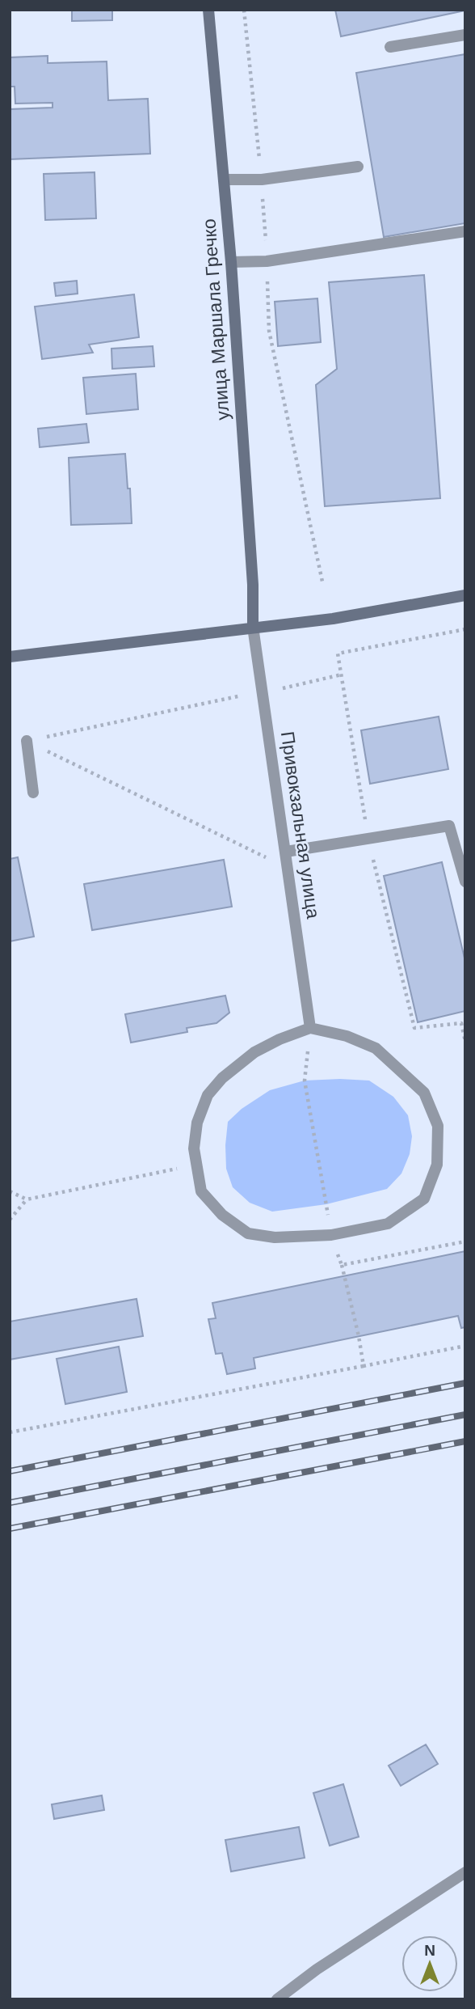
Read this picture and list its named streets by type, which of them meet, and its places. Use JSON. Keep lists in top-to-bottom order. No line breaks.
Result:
{"streets":{"main road":["улица Маршала Гречко"],"street":["Привокзальная улица"]},"crossings":[["улица Маршала Гречко","Привокзальная улица"]],"north":"top"}
